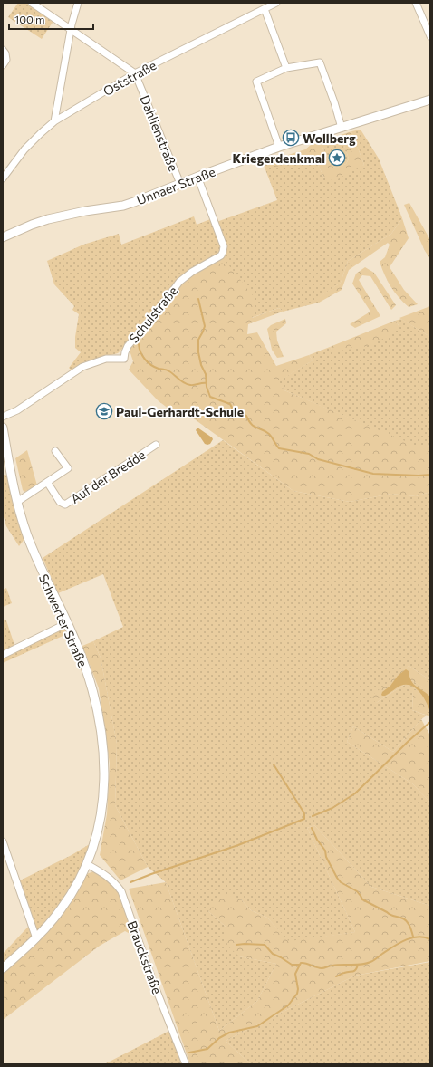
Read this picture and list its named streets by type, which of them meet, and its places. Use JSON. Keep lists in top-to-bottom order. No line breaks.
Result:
{"streets":{"main road":["Unnaer Straße","Schwerter Straße"],"street":["Oststraße","Dahlienstraße","Schulstraße","Auf der Bredde","Brauckstraße"]},"crossings":[["Oststraße","Dahlienstraße"],["Dahlienstraße","Unnaer Straße"],["Schwerter Straße","Brauckstraße"]],"places":{"bus stop":["Wollberg"],"place":["Kriegerdenkmal"],"school or university":["Paul-Gerhardt-Schule"]},"scale_bar":"100 m"}
